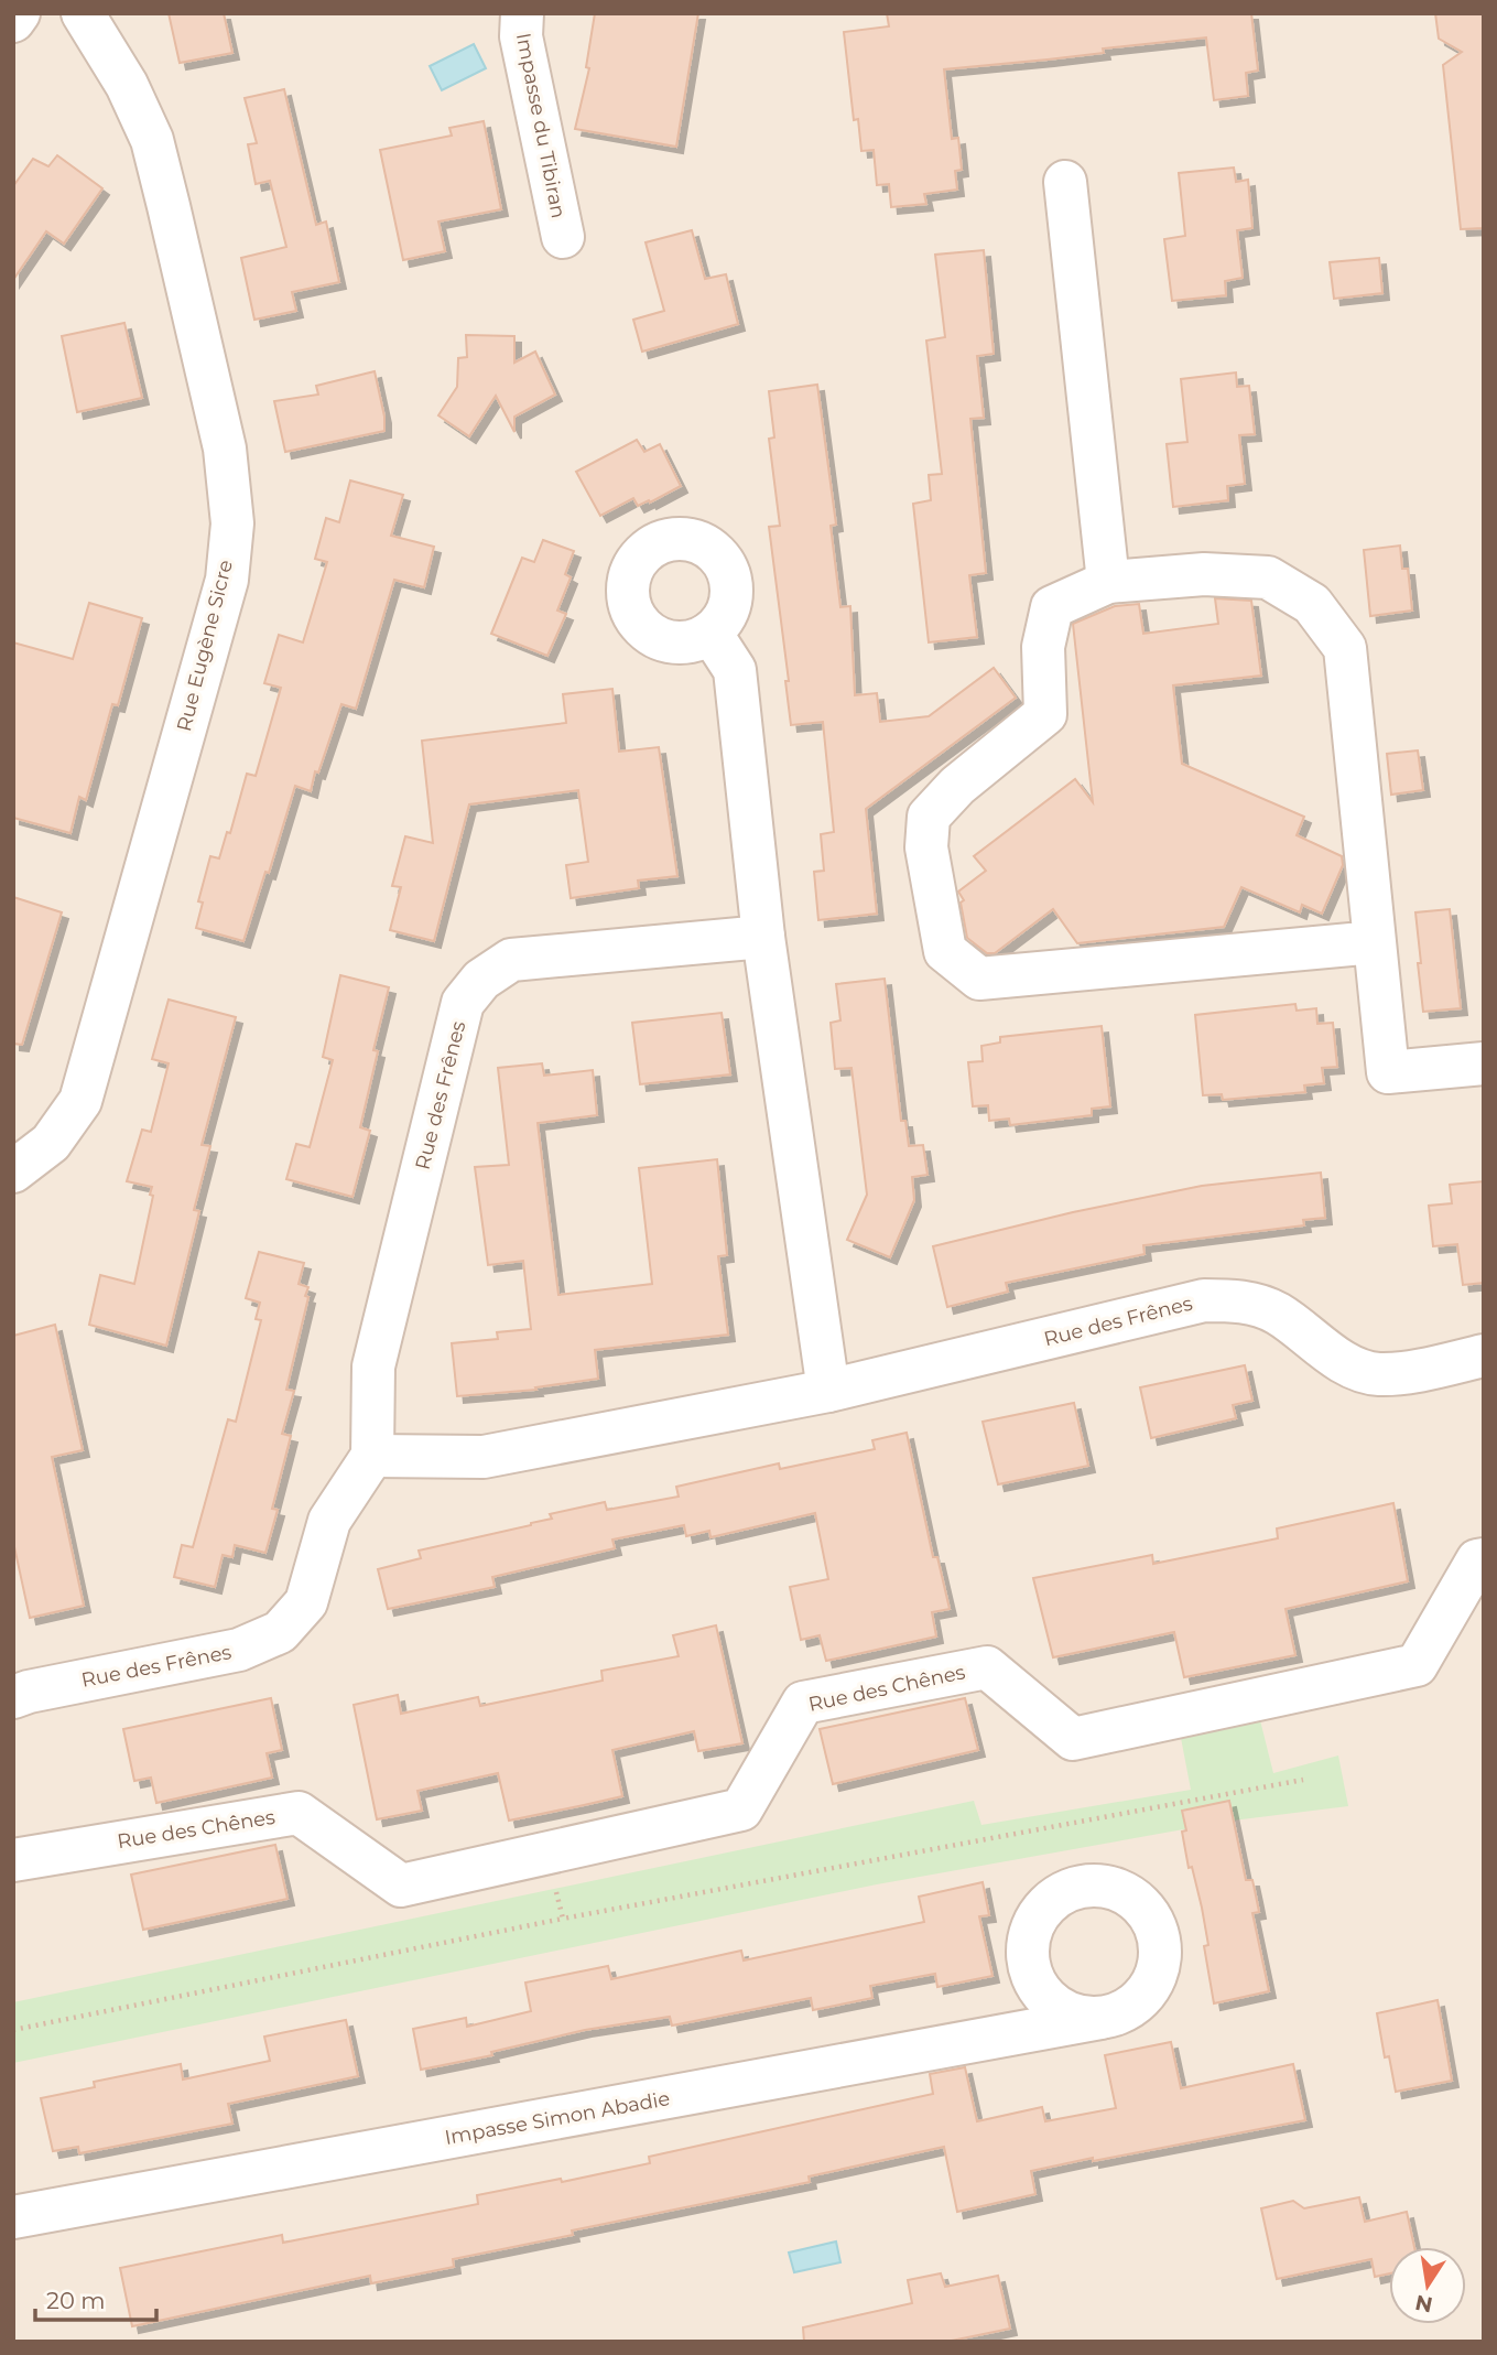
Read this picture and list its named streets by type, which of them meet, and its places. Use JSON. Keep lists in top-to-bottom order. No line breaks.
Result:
{"streets":{"street":["Impasse du Tibiran","Rue Eugène Sicre","Rue des Frênes","Rue des Chênes","Impasse Simon Abadie"]},"scale_bar":"20 m","north":"bottom"}
